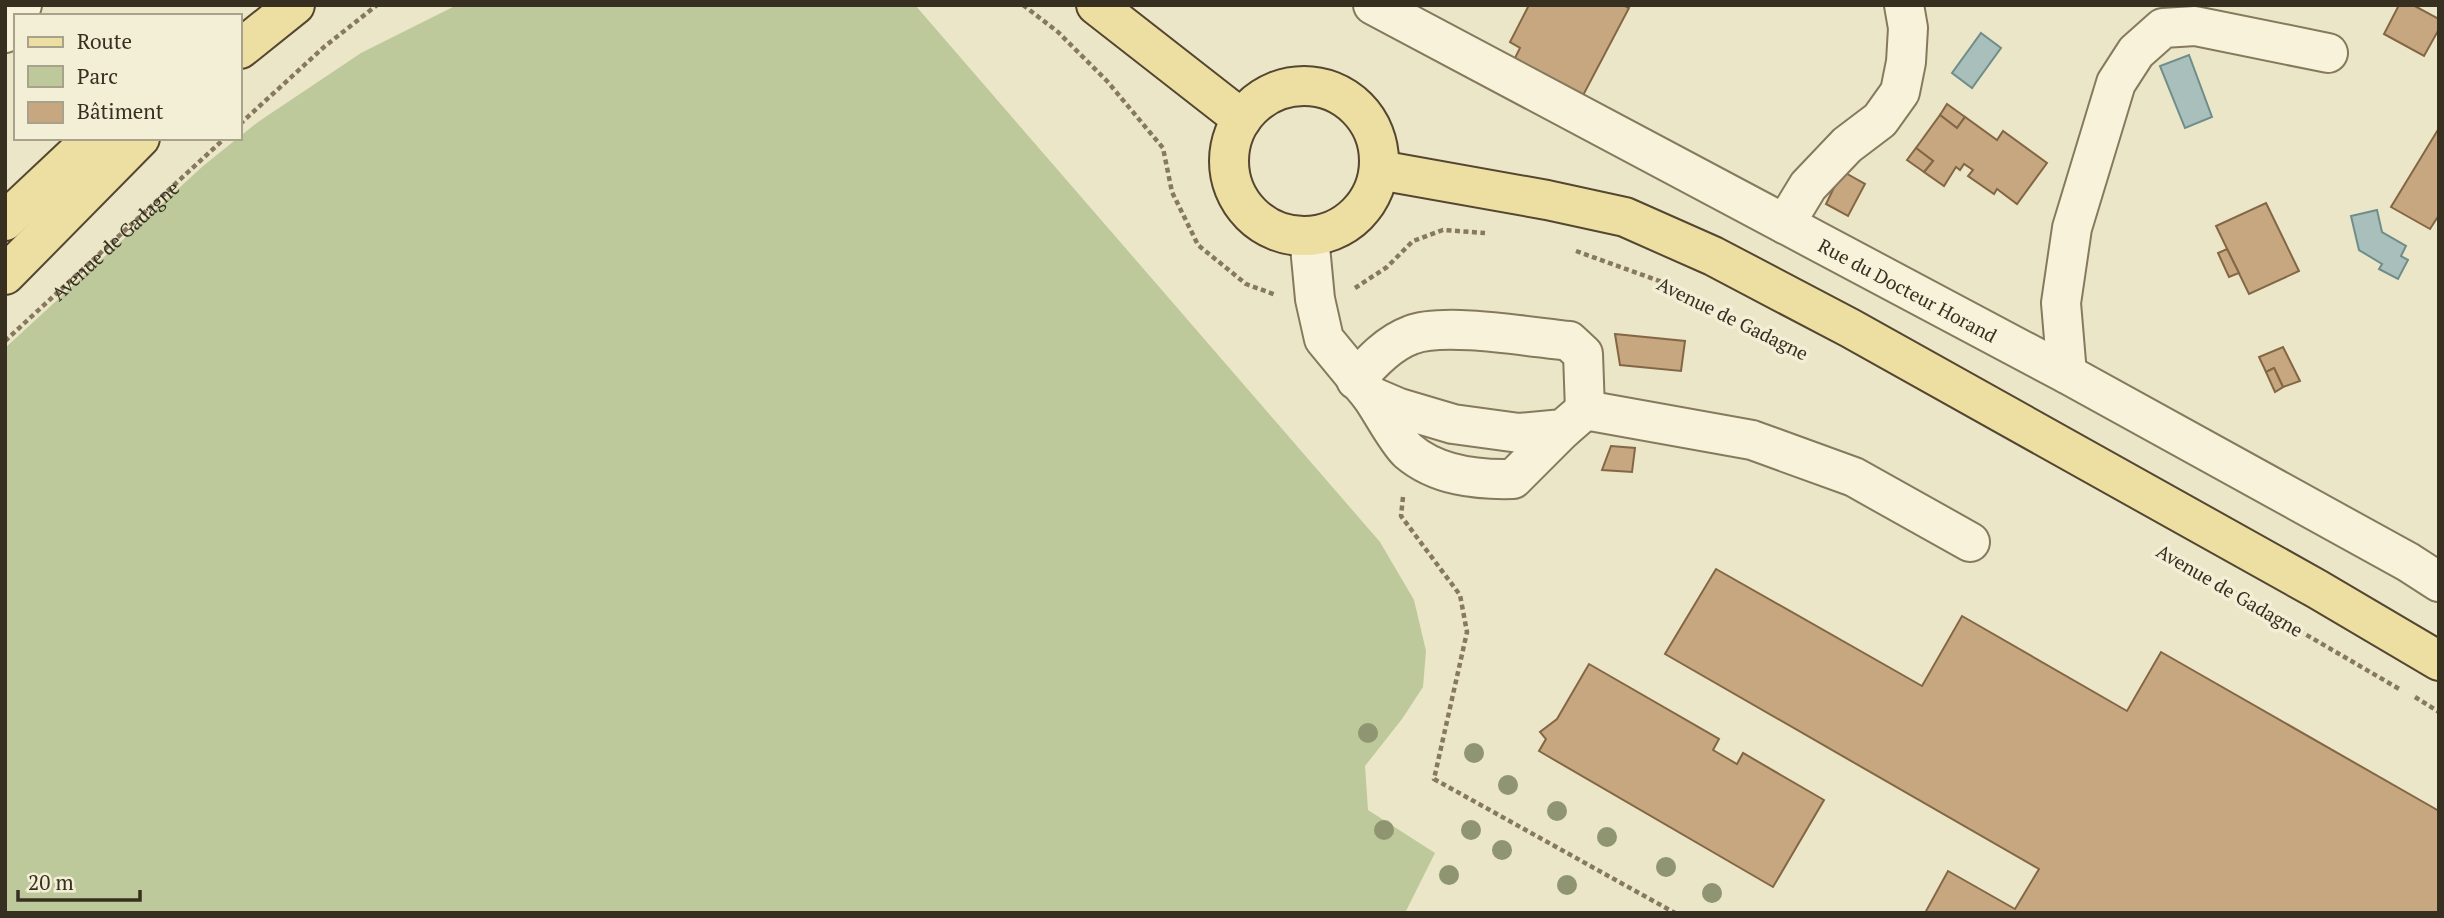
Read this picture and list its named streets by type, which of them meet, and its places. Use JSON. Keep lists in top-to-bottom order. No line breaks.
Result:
{"streets":{"street":["Rue du Docteur Horand"],"path":["Avenue de Gadagne"]},"legend":["Route","Parc","Bâtiment"],"scale_bar":"20 m"}
